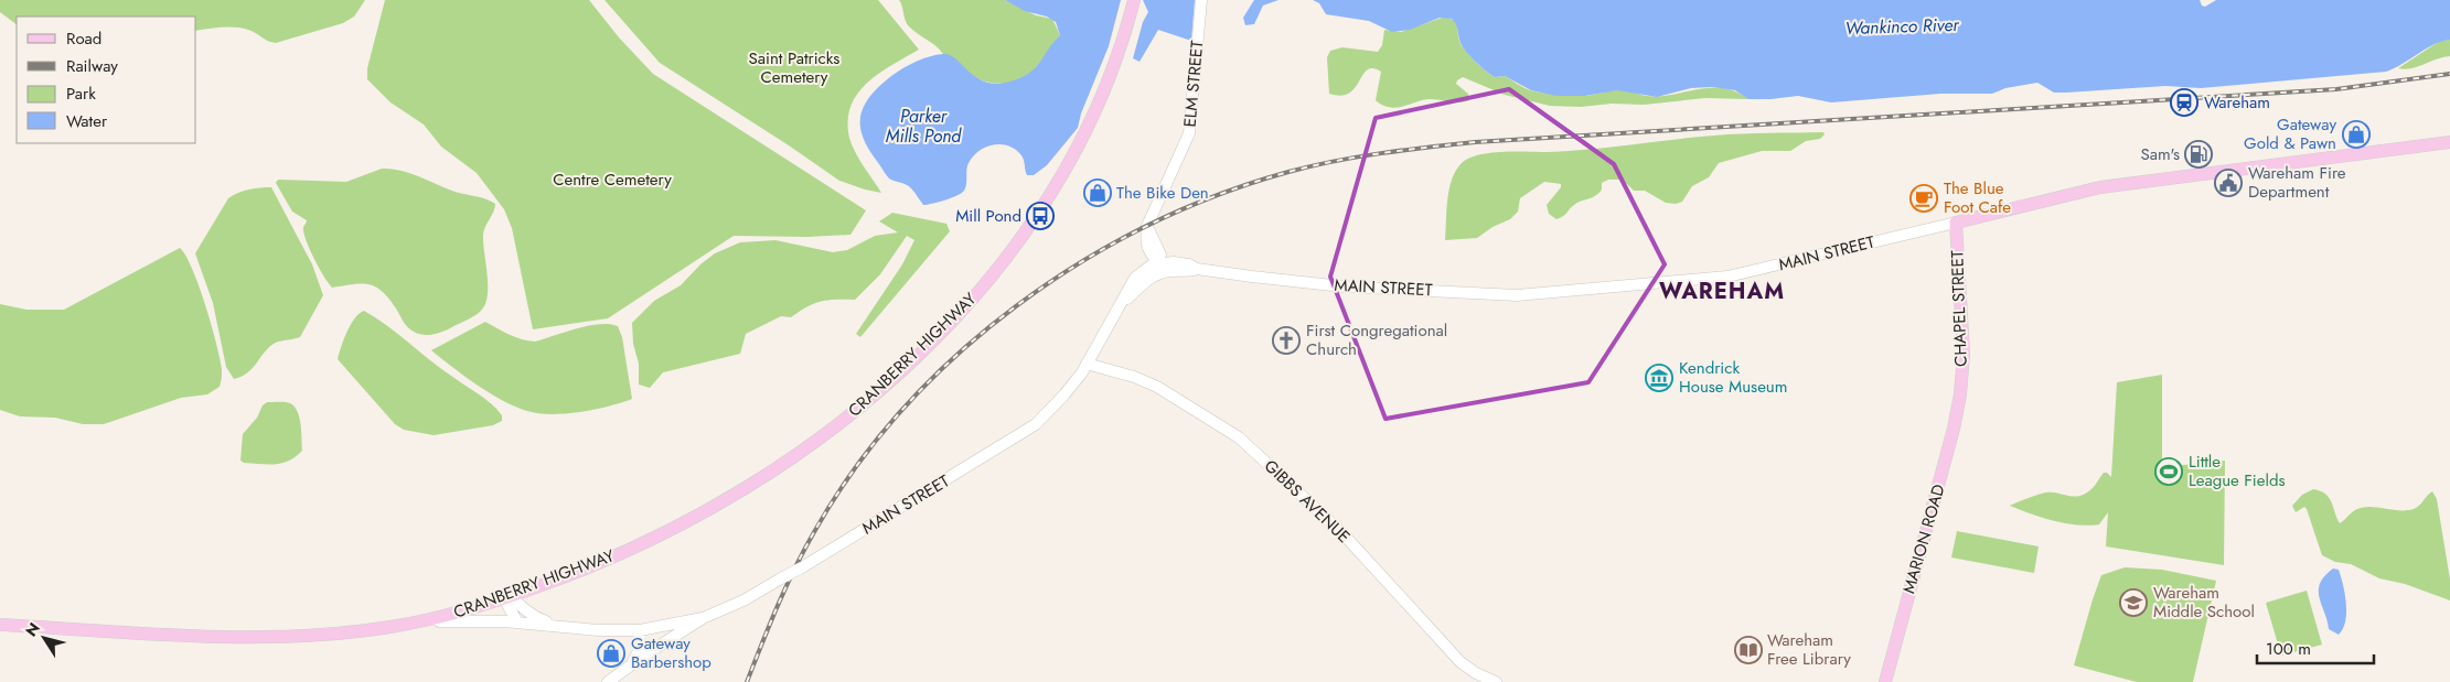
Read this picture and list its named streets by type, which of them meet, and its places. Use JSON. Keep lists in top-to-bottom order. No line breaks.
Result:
{"streets":{"main road":["ELM STREET","MAIN STREET","CHAPEL STREET","CRANBERRY HIGHWAY","GIBBS AVENUE","MARION ROAD"]},"crossings":[["ELM STREET","MAIN STREET"],["MAIN STREET","CHAPEL STREET"],["MAIN STREET","GIBBS AVENUE"],["CHAPEL STREET","MARION ROAD"]],"districts":["WAREHAM"],"water":["Wankinco River","Parker Mills Pond"],"parks":["Saint Patricks Cemetery","Centre Cemetery"],"places":{"station":["Wareham"],"shop":["Gateway Gold & Pawn","The Bike Den","Gateway Barbershop"],"fuel station":["Sam's"],"public building":["Wareham Fire Department"],"cafe":["The Blue Foot Cafe"],"bus stop":["Mill Pond"],"church":["First Congregational Church"],"museum":["Kendrick House Museum"],"sports":["Little League Fields"],"school or university":["Wareham Middle School"],"library":["Wareham Free Library"]},"legend":["Road","Railway","Park","Water"],"scale_bar":"100 m","north":"top left"}
